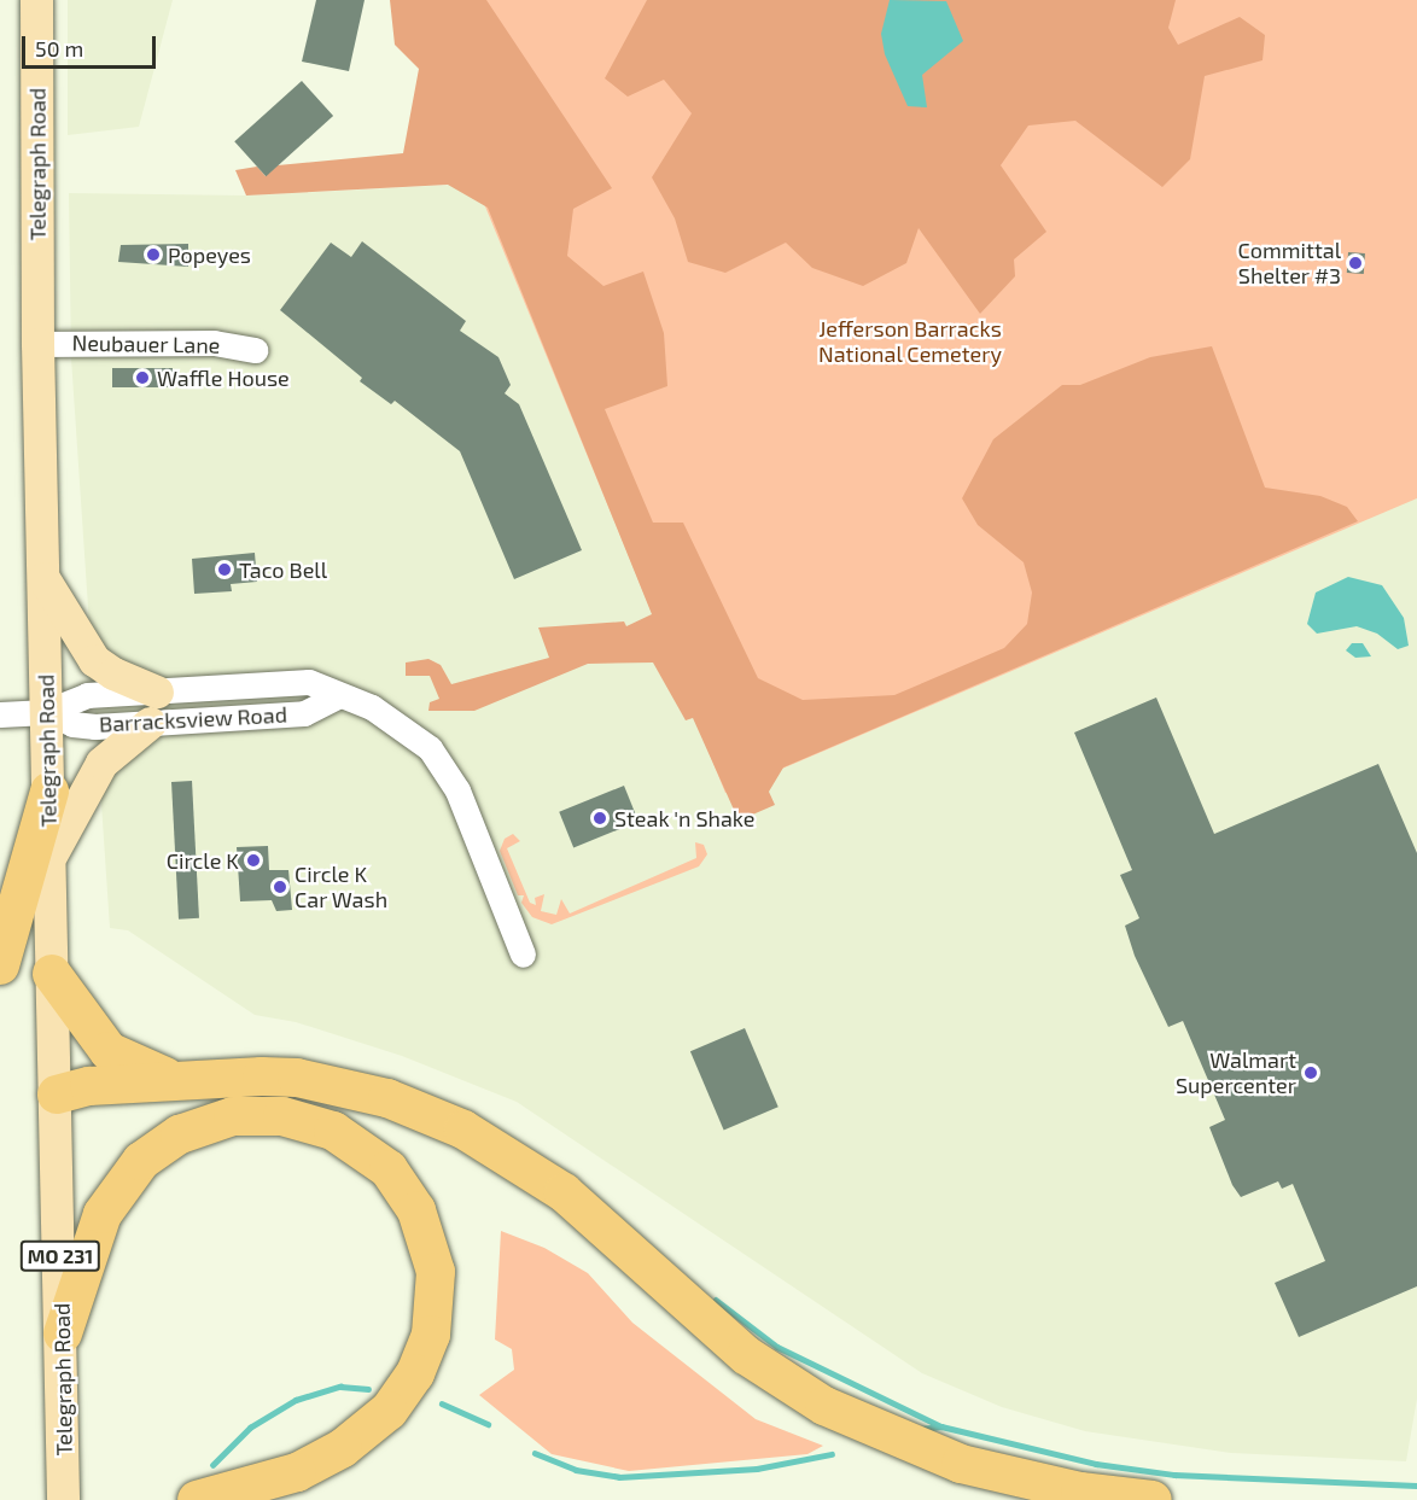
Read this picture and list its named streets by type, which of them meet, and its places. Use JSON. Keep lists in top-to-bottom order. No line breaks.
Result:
{"streets":{"main road":["Telegraph Road","MO 231"],"street":["Neubauer Lane","Barracksview Road"]},"crossings":[["Telegraph Road","Neubauer Lane"],["Telegraph Road","Barracksview Road"]],"parks":["Jefferson Barracks National Cemetery"],"places":["Popeyes","Committal Shelter #3","Waffle House","Taco Bell","Steak 'n Shake","Circle K","Circle K Car Wash","Walmart Supercenter"],"scale_bar":"50 m"}
